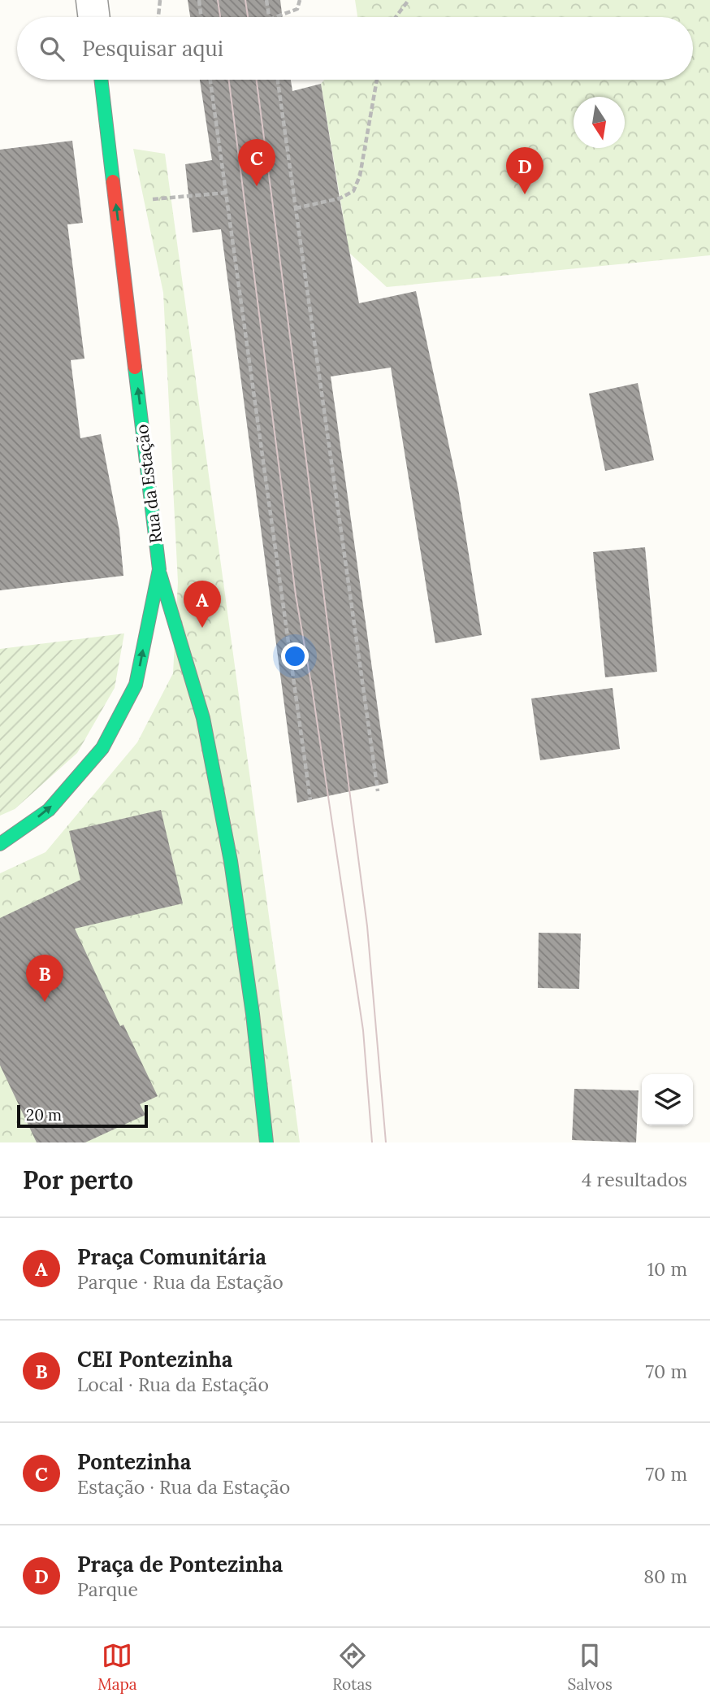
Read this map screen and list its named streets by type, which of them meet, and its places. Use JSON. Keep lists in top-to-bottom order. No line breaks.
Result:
{"streets":{"street":["Rua da Estação"]},"scale_bar":"20 m","north":"bottom","page":{"search":"Pesquisar aqui","pins":["C","D","A","B"],"scale":"20 m","heading":["Por perto","4 resultados"],"list":[{"mark":"A","name":"Praça Comunitária","note":"Parque · Rua da Estação","value":"10 m"},{"mark":"B","name":"CEI Pontezinha","note":"Local · Rua da Estação","value":"70 m"},{"mark":"C","name":"Pontezinha","note":"Estação · Rua da Estação","value":"70 m"},{"mark":"D","name":"Praça de Pontezinha","note":"Parque","value":"80 m"}],"nav":["Mapa","Rotas","Salvos"]}}
